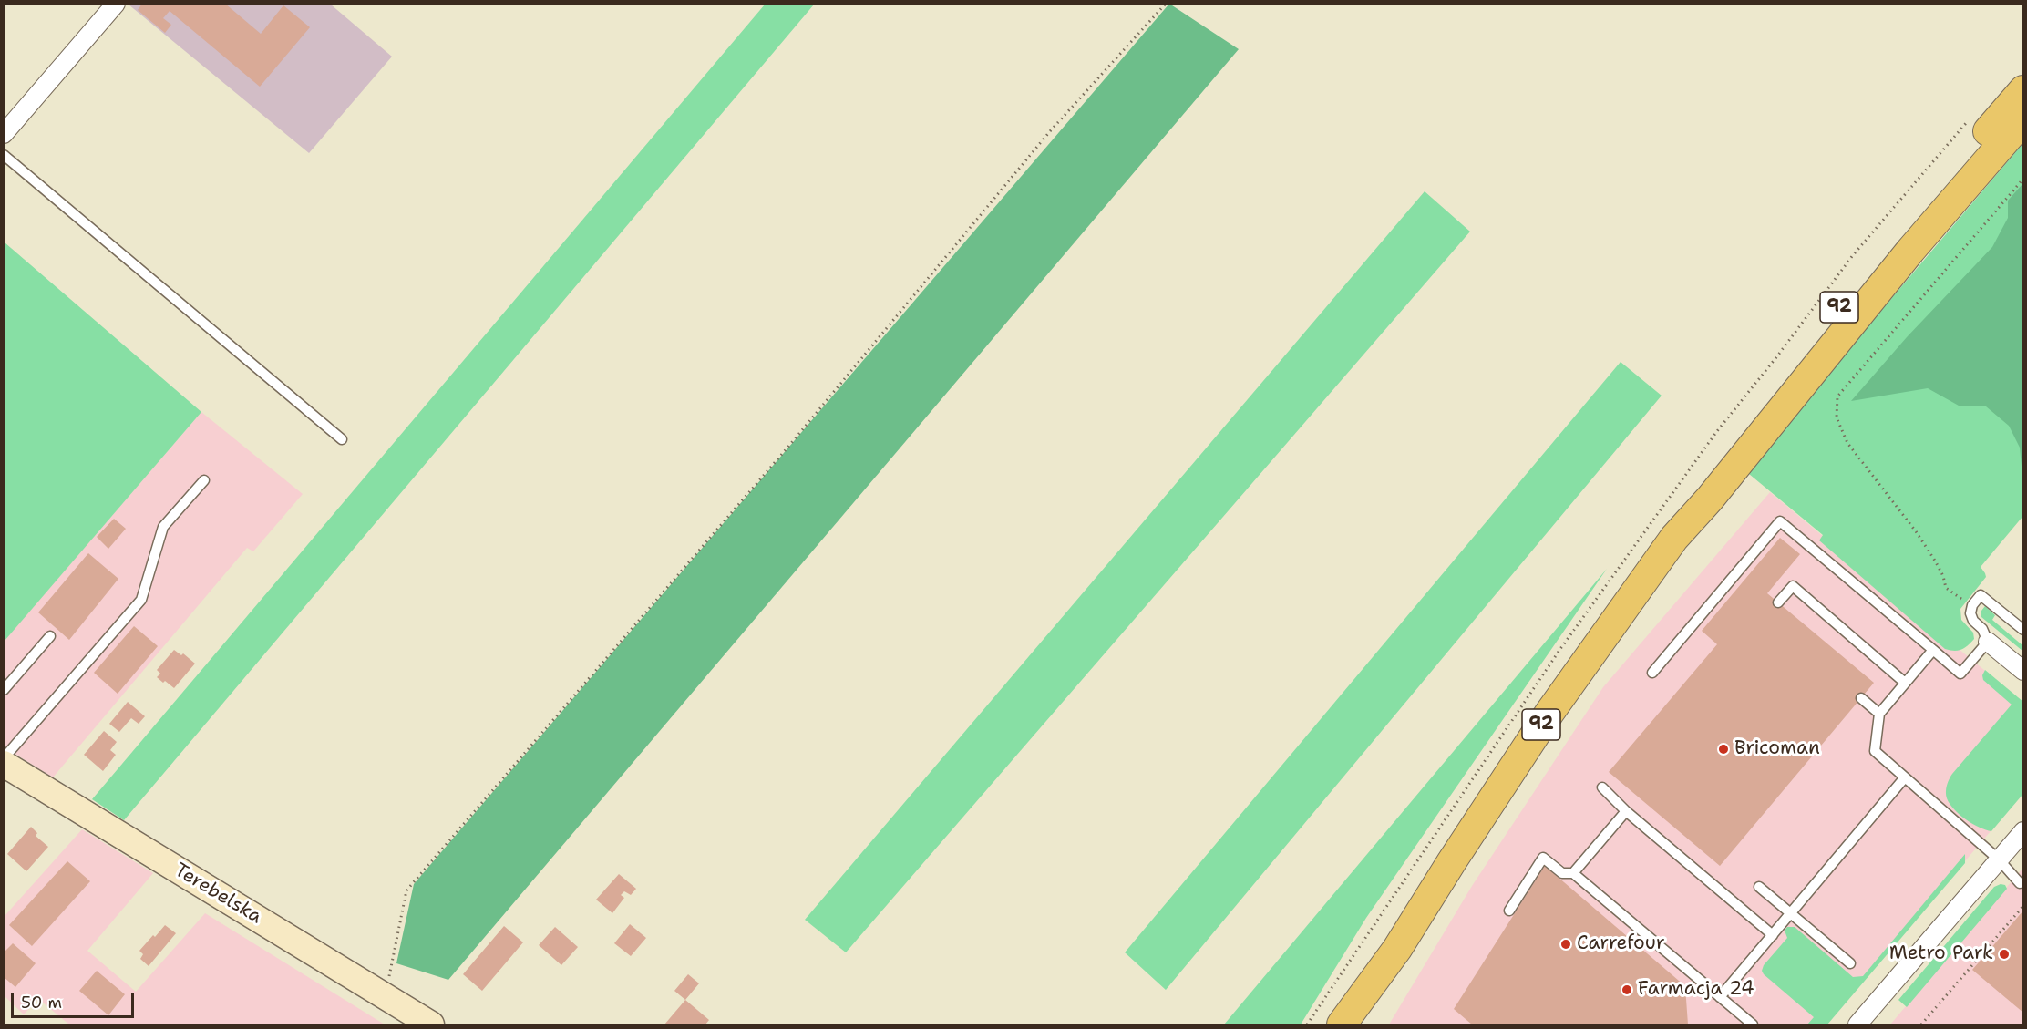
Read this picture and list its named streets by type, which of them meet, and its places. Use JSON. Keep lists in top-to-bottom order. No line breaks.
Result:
{"streets":{"main road":["92"],"street":["Terebelska"]},"places":["Bricoman","Carrefour","Metro Park","Farmacja 24"],"scale_bar":"50 m"}
